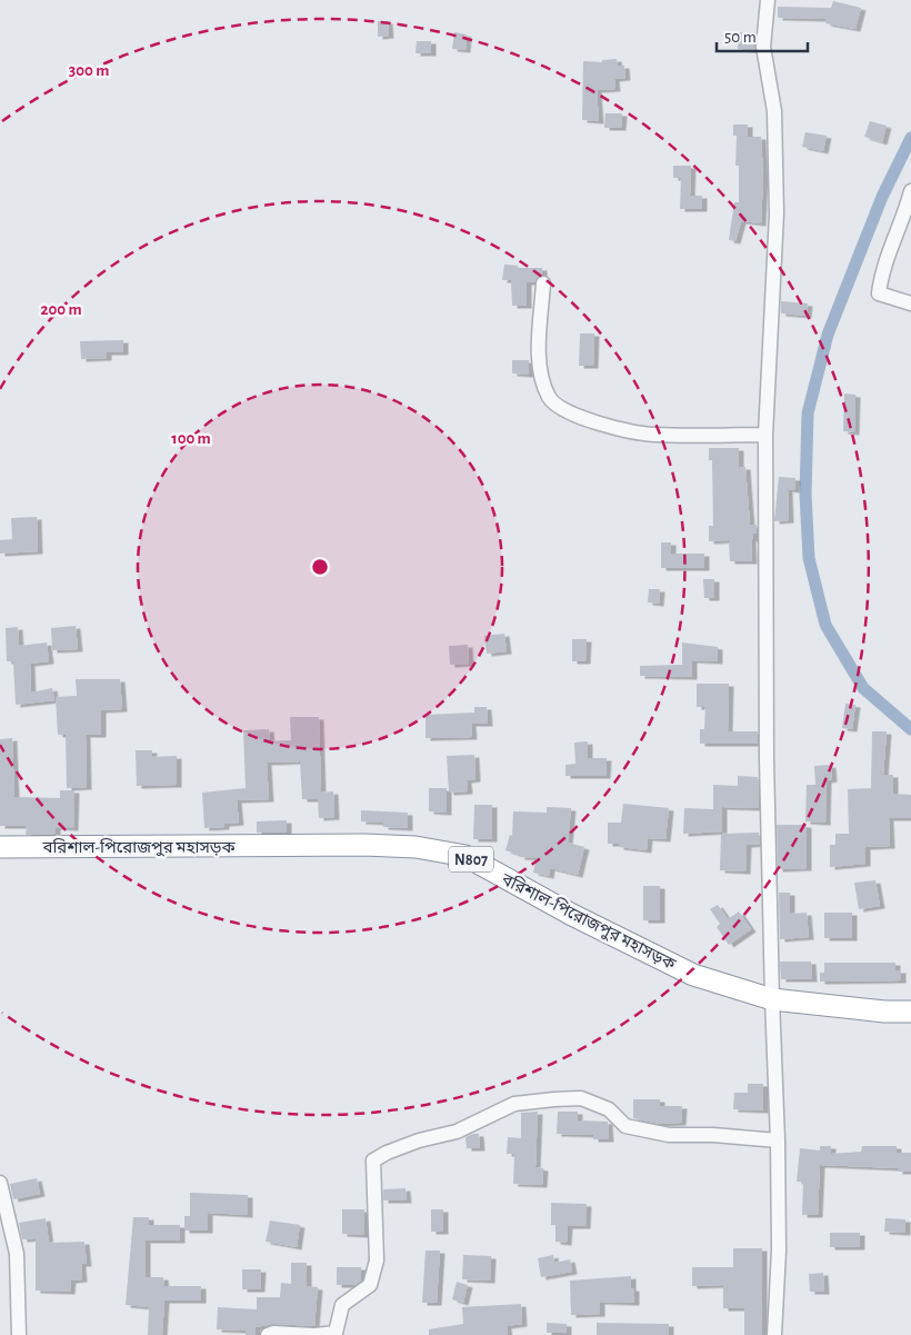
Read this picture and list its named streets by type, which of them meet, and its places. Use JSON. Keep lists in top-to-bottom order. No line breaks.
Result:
{"streets":{"highway":["বরিশাল-পিরোজপুর মহাসড়ক","N807"]},"scale_bar":"50 m","rings":["300 m","200 m","100 m"]}
